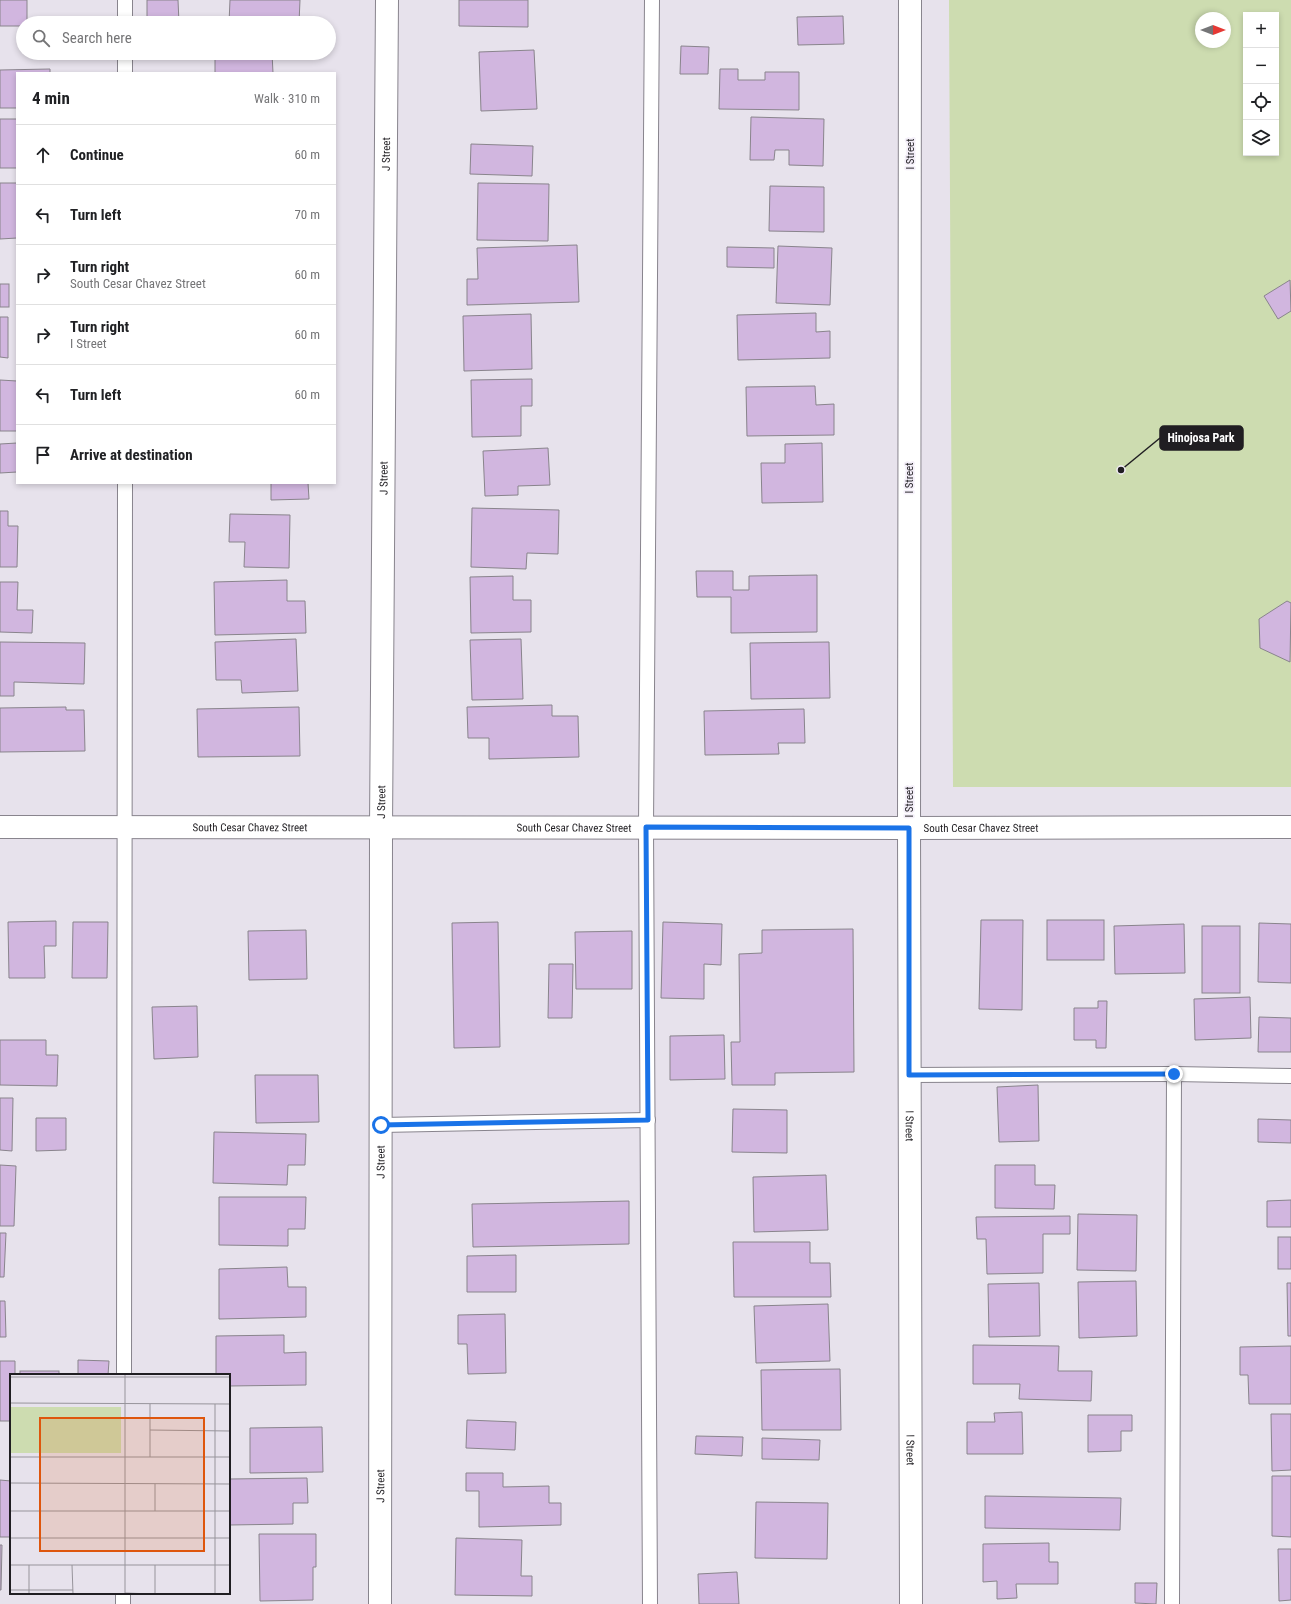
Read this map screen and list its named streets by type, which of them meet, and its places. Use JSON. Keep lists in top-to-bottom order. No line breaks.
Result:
{"streets":{"street":["J Street","I Street","South Cesar Chavez Street"]},"crossings":[["J Street","South Cesar Chavez Street"],["I Street","South Cesar Chavez Street"]],"places":["Hinojosa Park"],"north":"right","page":{"map_buttons":["+","−"],"search":"Search here","heading":["4 min","Walk · 310 m"],"list":[["Continue","60 m"],["Turn left","70 m"],["Turn right","South Cesar Chavez Street","60 m"],["Turn right","I Street","60 m"],["Turn left","60 m"],"Arrive at destination"]}}
